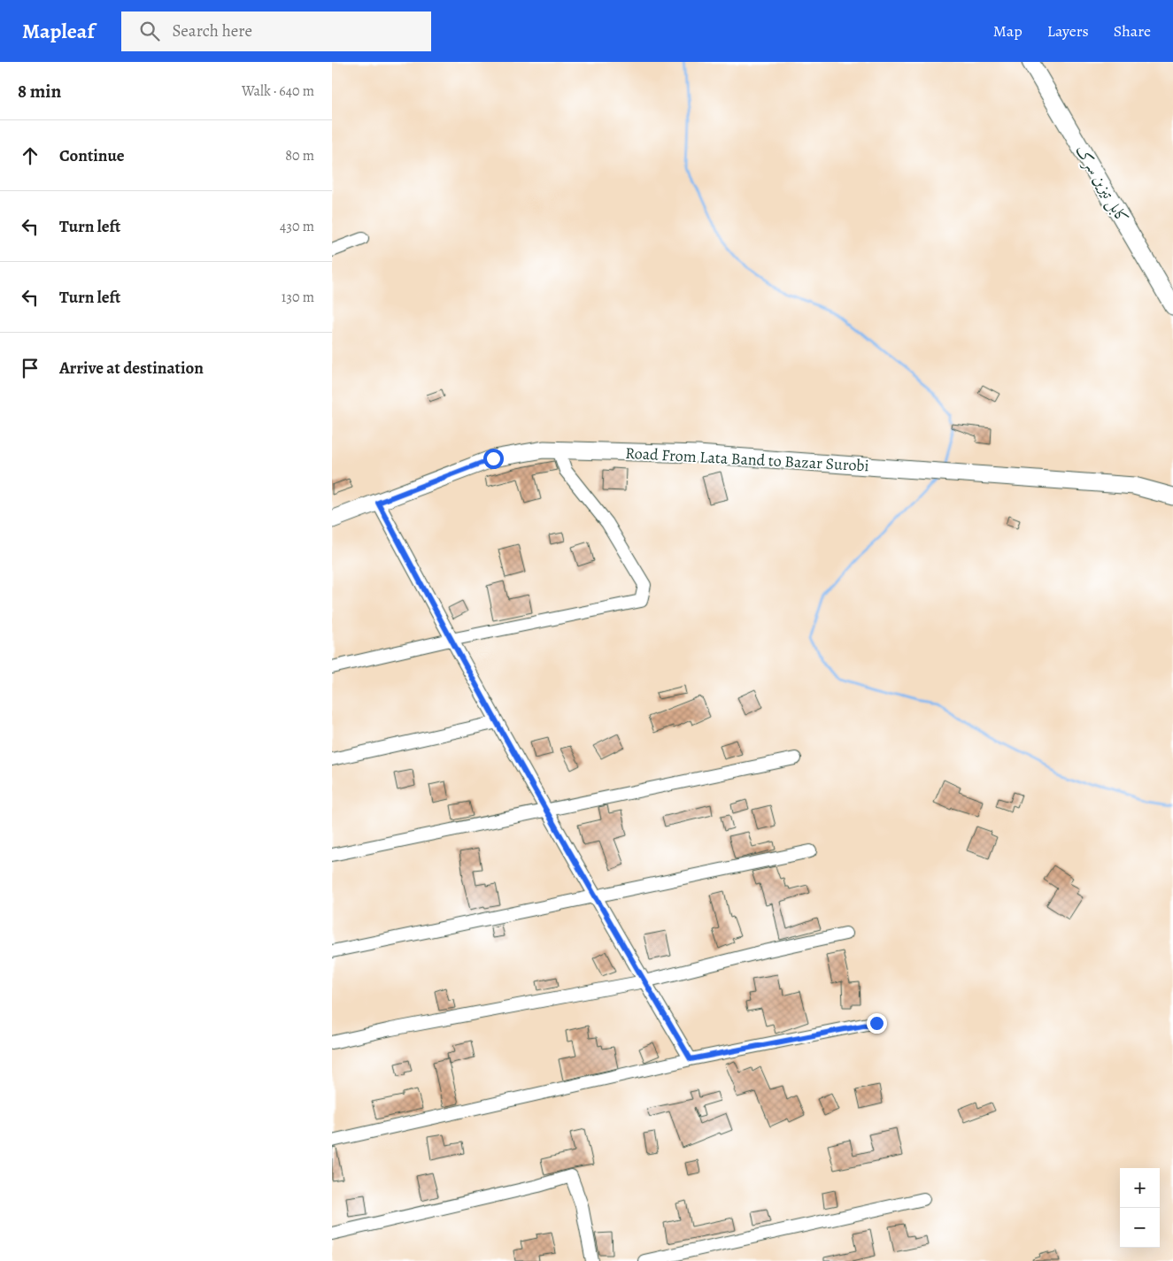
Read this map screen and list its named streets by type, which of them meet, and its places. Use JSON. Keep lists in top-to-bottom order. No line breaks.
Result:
{"streets":{"main road":["کابل تیزین سرک","Road From Lata Band to Bazar Surobi"]},"page":{"header":"Mapleaf","search":"Search here","nav":["Map","Layers","Share"],"heading":["8 min","Walk · 640 m"],"list":[["Continue","80 m"],["Turn left","430 m"],["Turn left","130 m"],"Arrive at destination"],"map_buttons":["+","−"]}}
